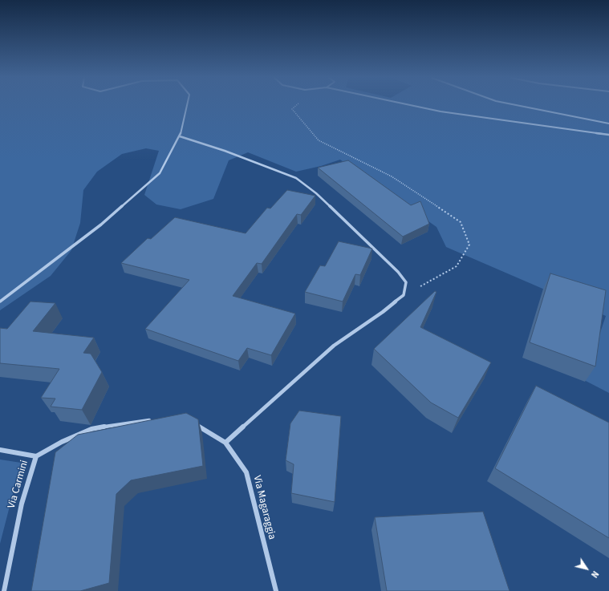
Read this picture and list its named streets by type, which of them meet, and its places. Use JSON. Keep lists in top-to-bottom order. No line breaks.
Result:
{"streets":{"street":["Via Carmini","Via Magaraggia"]},"north":"bottom right"}
